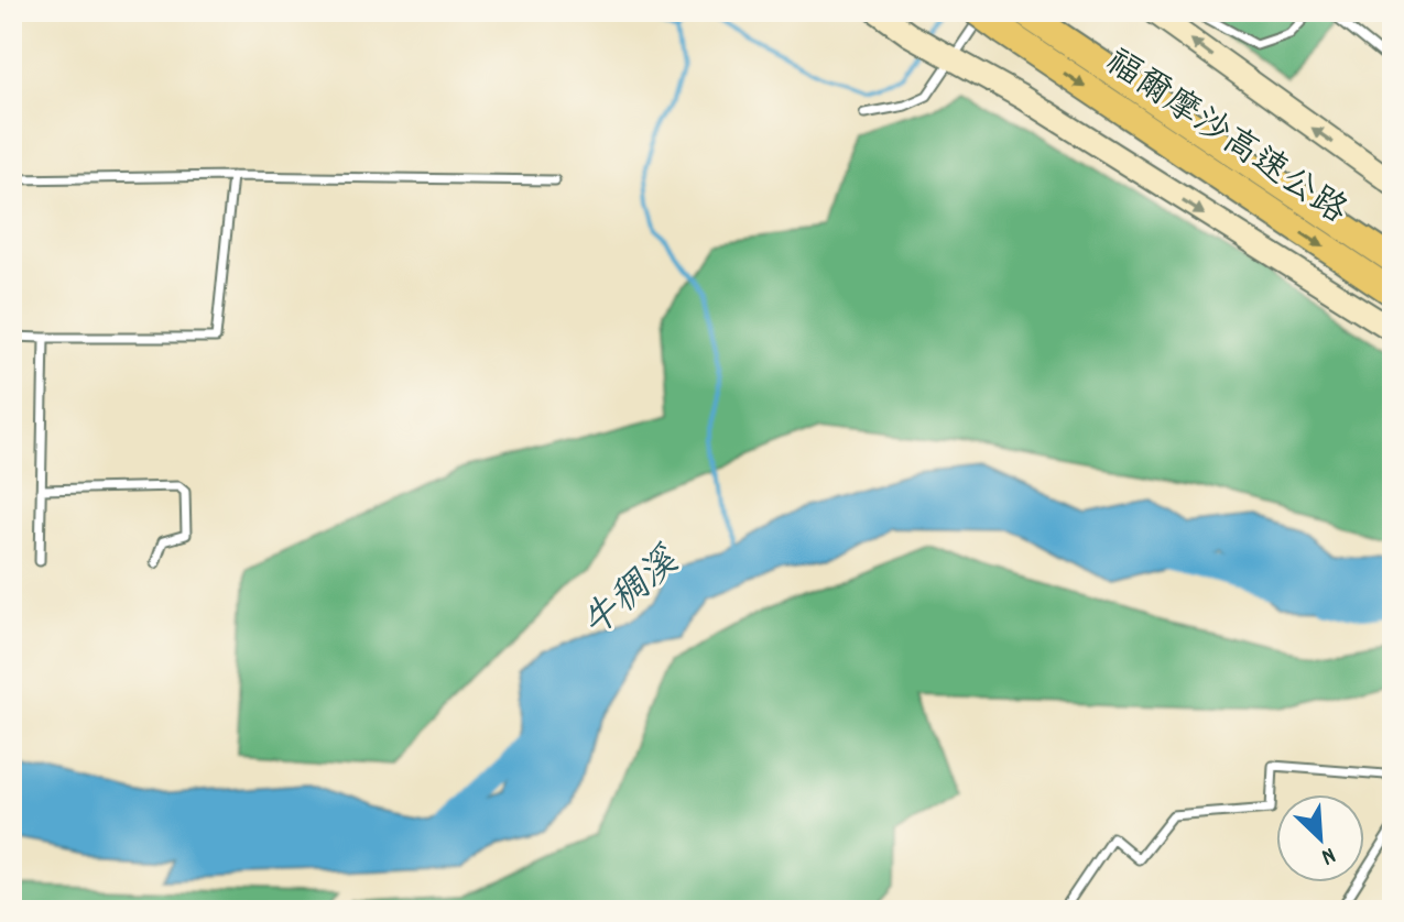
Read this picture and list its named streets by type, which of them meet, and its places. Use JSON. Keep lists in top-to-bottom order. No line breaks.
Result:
{"streets":{"highway":["福爾摩沙高速公路"]},"water":["牛稠溪"],"north":"bottom right"}
